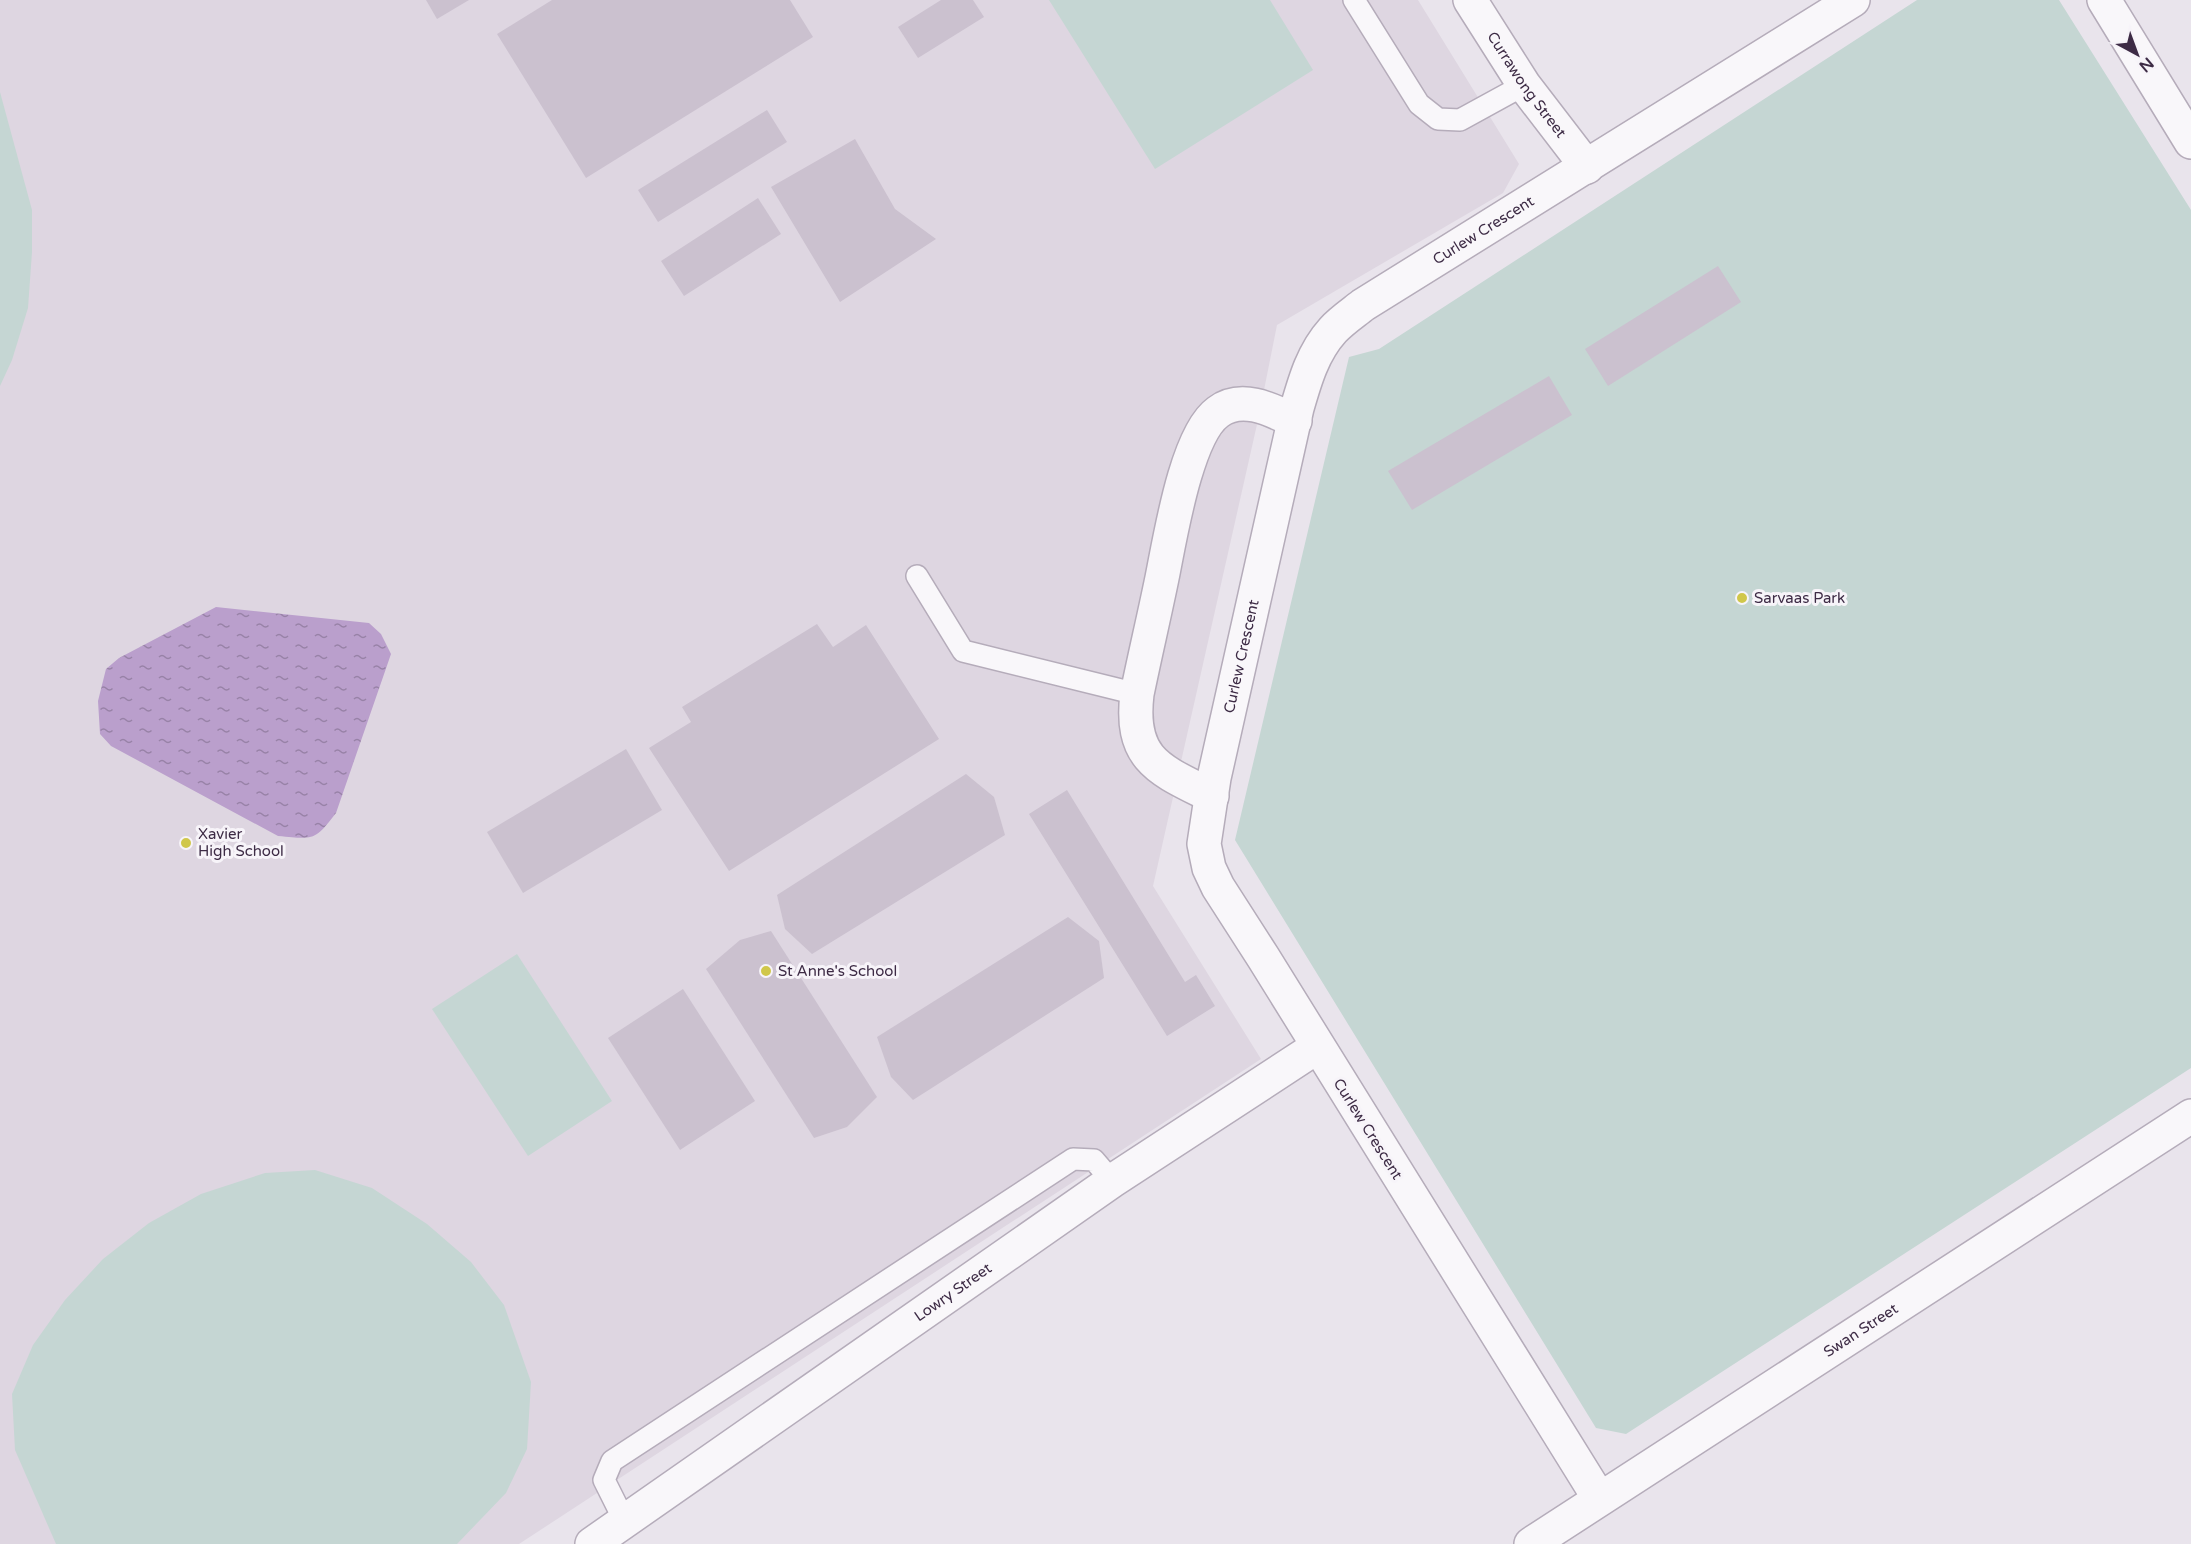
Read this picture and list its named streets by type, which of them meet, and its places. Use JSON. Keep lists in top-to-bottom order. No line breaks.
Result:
{"streets":{"street":["Currawong Street","Curlew Crescent","Lowry Street","Swan Street"]},"crossings":[["Currawong Street","Curlew Crescent"],["Curlew Crescent","Lowry Street"],["Curlew Crescent","Swan Street"]],"places":["Sarvaas Park","Xavier High School","St Anne's School"],"north":"bottom right"}
